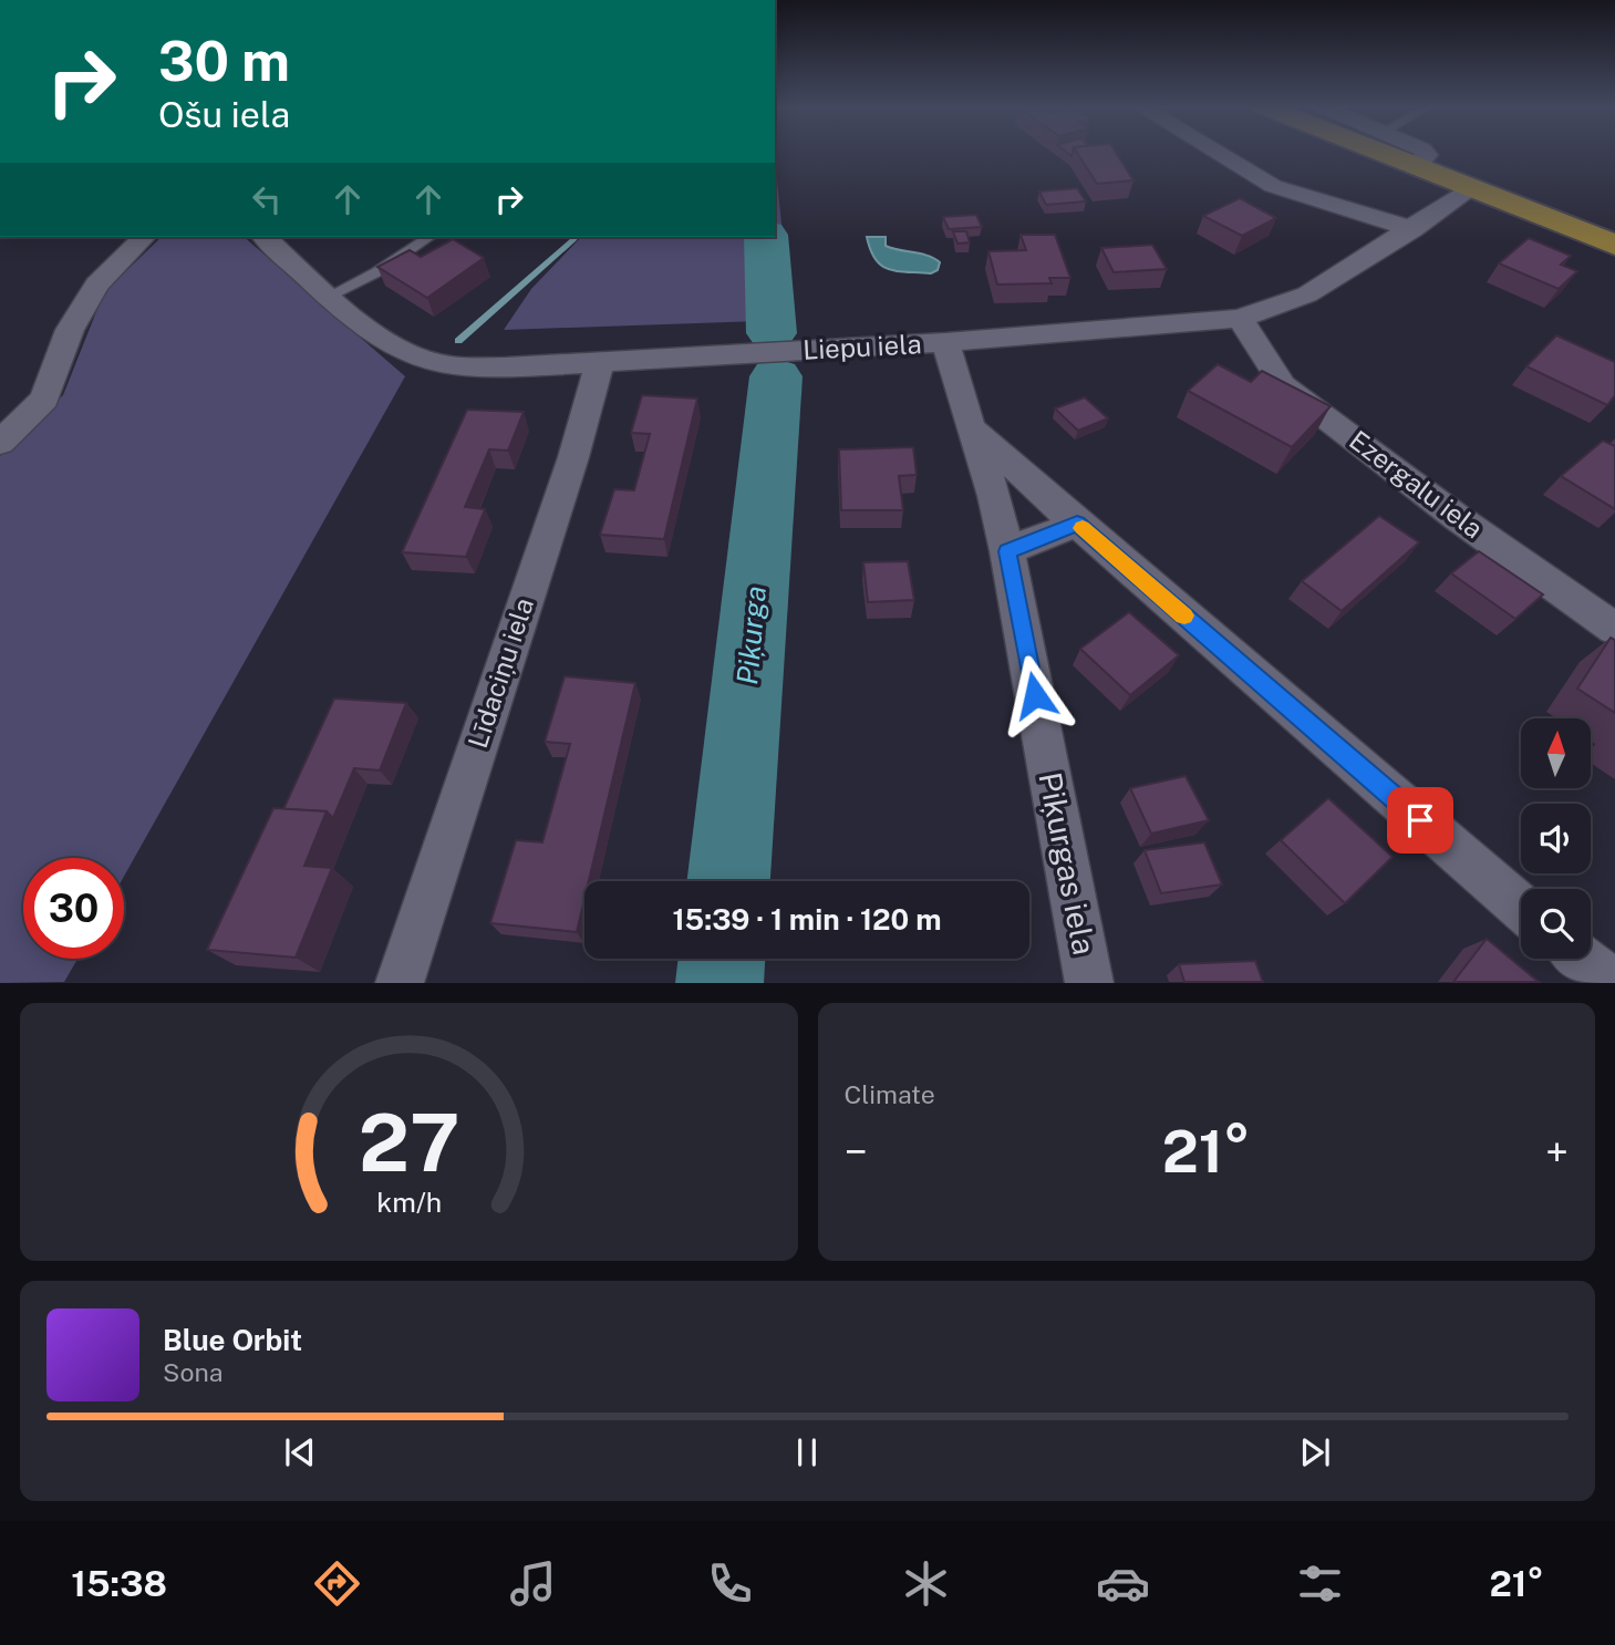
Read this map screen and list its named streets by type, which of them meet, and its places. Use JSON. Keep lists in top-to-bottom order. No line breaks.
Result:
{"streets":{"street":["Liepu iela","Ezergalu iela","Līdaciņu iela","Piķurgas iela"]},"crossings":[["Liepu iela","Ezergalu iela"],["Liepu iela","Līdaciņu iela"],["Liepu iela","Piķurgas iela"]],"water":["Piķurga"],"north":"top","page":{"turn":["30 m","Ošu iela"],"limit":"30","trip":"15:39 · 1 min · 120 m","tile":"Climate","heat":["−","21°","+"],"song":["Blue Orbit","Sona"],"tabs":["15:38","21°"],"gauge":["27","km/h"]}}
